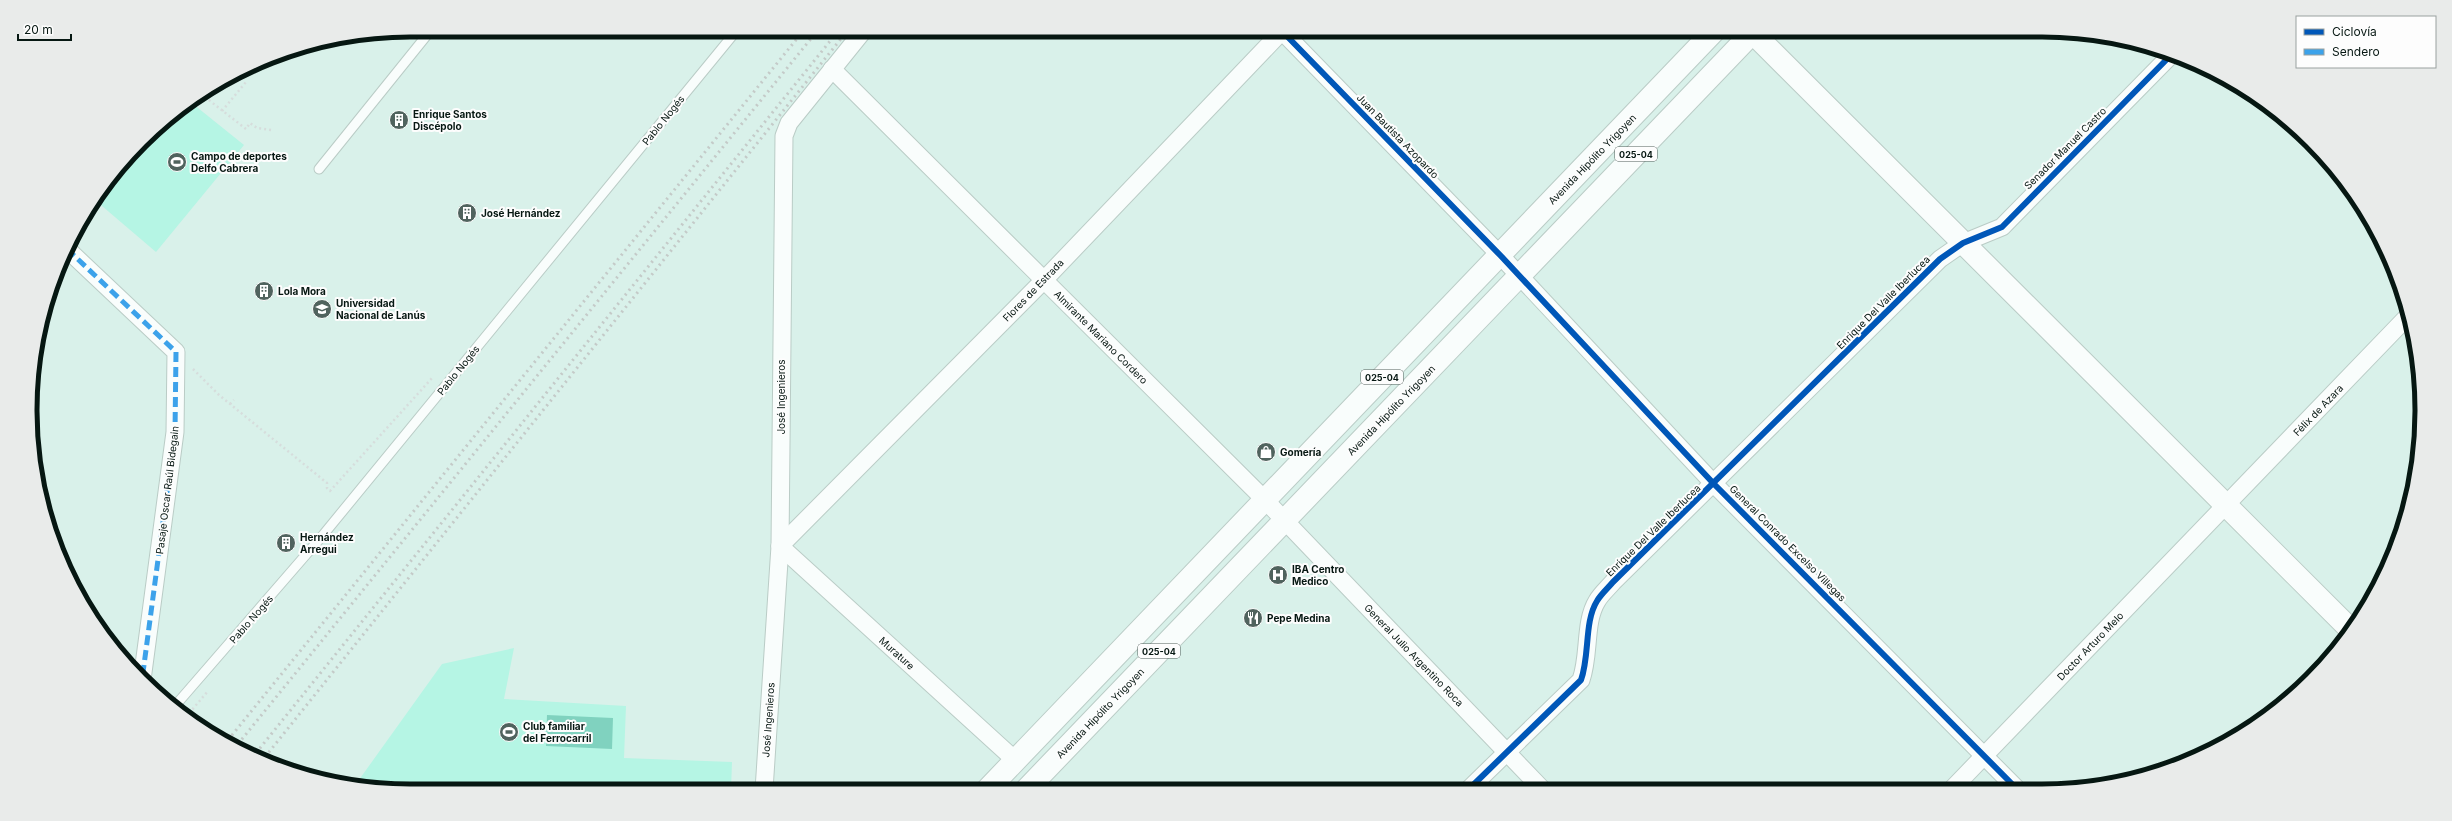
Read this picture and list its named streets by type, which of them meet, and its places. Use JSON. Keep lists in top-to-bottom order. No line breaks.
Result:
{"streets":{"main road":["025-04","Avenida Hipólito Yrigoyen"],"street":["Juan Bautista Azopardo","Senador Manuel Castro","Flores de Estrada","Enrique Del Valle Iberlucea","Almirante Mariano Cordero","José Ingenieros","Félix de Azara","Pasaje Oscar Raúl Bidegain","General Conrado Excelso Villegas","Doctor Arturo Melo","Murature","General Julio Argentino Roca"],"lane":["Pablo Nogés"]},"crossings":[["Juan Bautista Azopardo","Avenida Hipólito Yrigoyen"],["Juan Bautista Azopardo","General Conrado Excelso Villegas"],["Senador Manuel Castro","Enrique Del Valle Iberlucea"],["Avenida Hipólito Yrigoyen","Almirante Mariano Cordero"],["Avenida Hipólito Yrigoyen","General Conrado Excelso Villegas"],["Avenida Hipólito Yrigoyen","Murature"],["Avenida Hipólito Yrigoyen","General Julio Argentino Roca"],["Flores de Estrada","Almirante Mariano Cordero"],["Flores de Estrada","José Ingenieros"],["Flores de Estrada","Murature"],["Enrique Del Valle Iberlucea","General Conrado Excelso Villegas"],["Enrique Del Valle Iberlucea","General Julio Argentino Roca"],["Almirante Mariano Cordero","José Ingenieros"],["Almirante Mariano Cordero","General Julio Argentino Roca"],["José Ingenieros","Murature"],["Félix de Azara","Doctor Arturo Melo"],["General Conrado Excelso Villegas","Doctor Arturo Melo"]],"places":{"building":["Enrique Santos Discépolo","José Hernández","Lola Mora","Hernández Arregui"],"sports":["Campo de deportes Delfo Cabrera","Club familiar del Ferrocarril"],"school or university":["Universidad Nacional de Lanús"],"shop":["Gomería"],"hospital":["IBA Centro Medico"],"restaurant":["Pepe Medina"]},"legend":["Ciclovía","Sendero"],"scale_bar":"20 m"}
